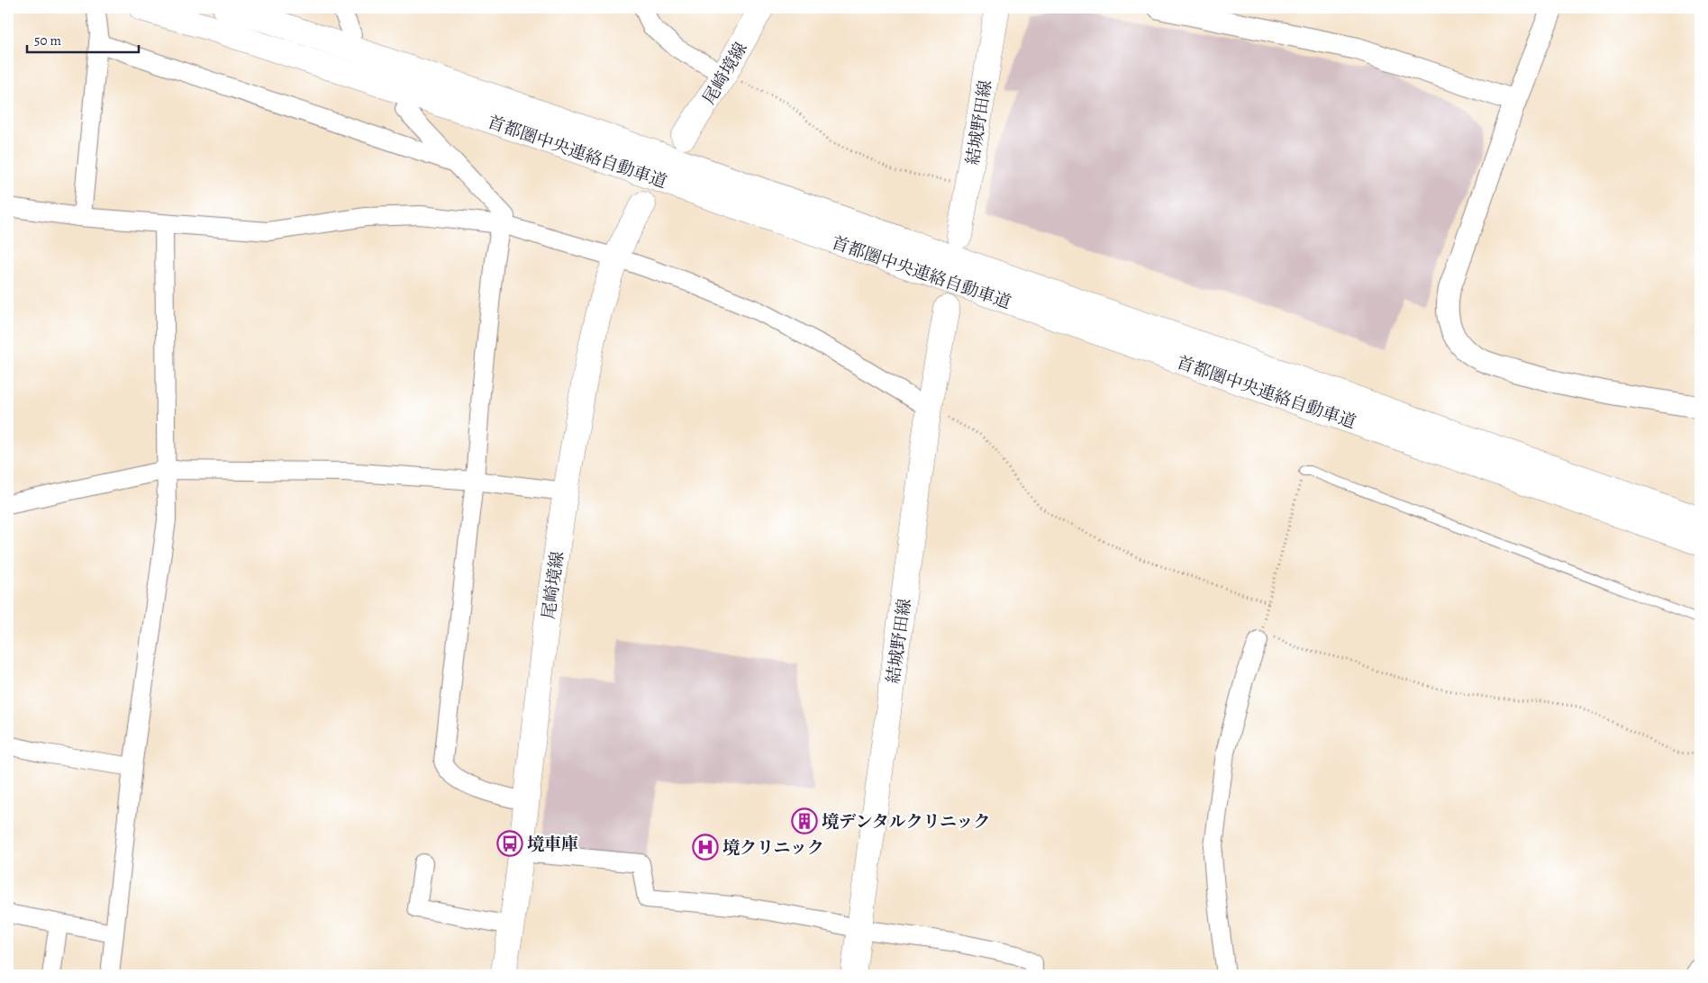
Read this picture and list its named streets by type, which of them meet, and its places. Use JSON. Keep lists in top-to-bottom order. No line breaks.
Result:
{"streets":{"main road":["尾崎境線","結城野田線","首都圏中央連絡自動車道"]},"places":{"building":["境デンタルクリニック"],"bus stop":["境車庫"],"hospital":["境クリニック"]},"scale_bar":"50 m"}
